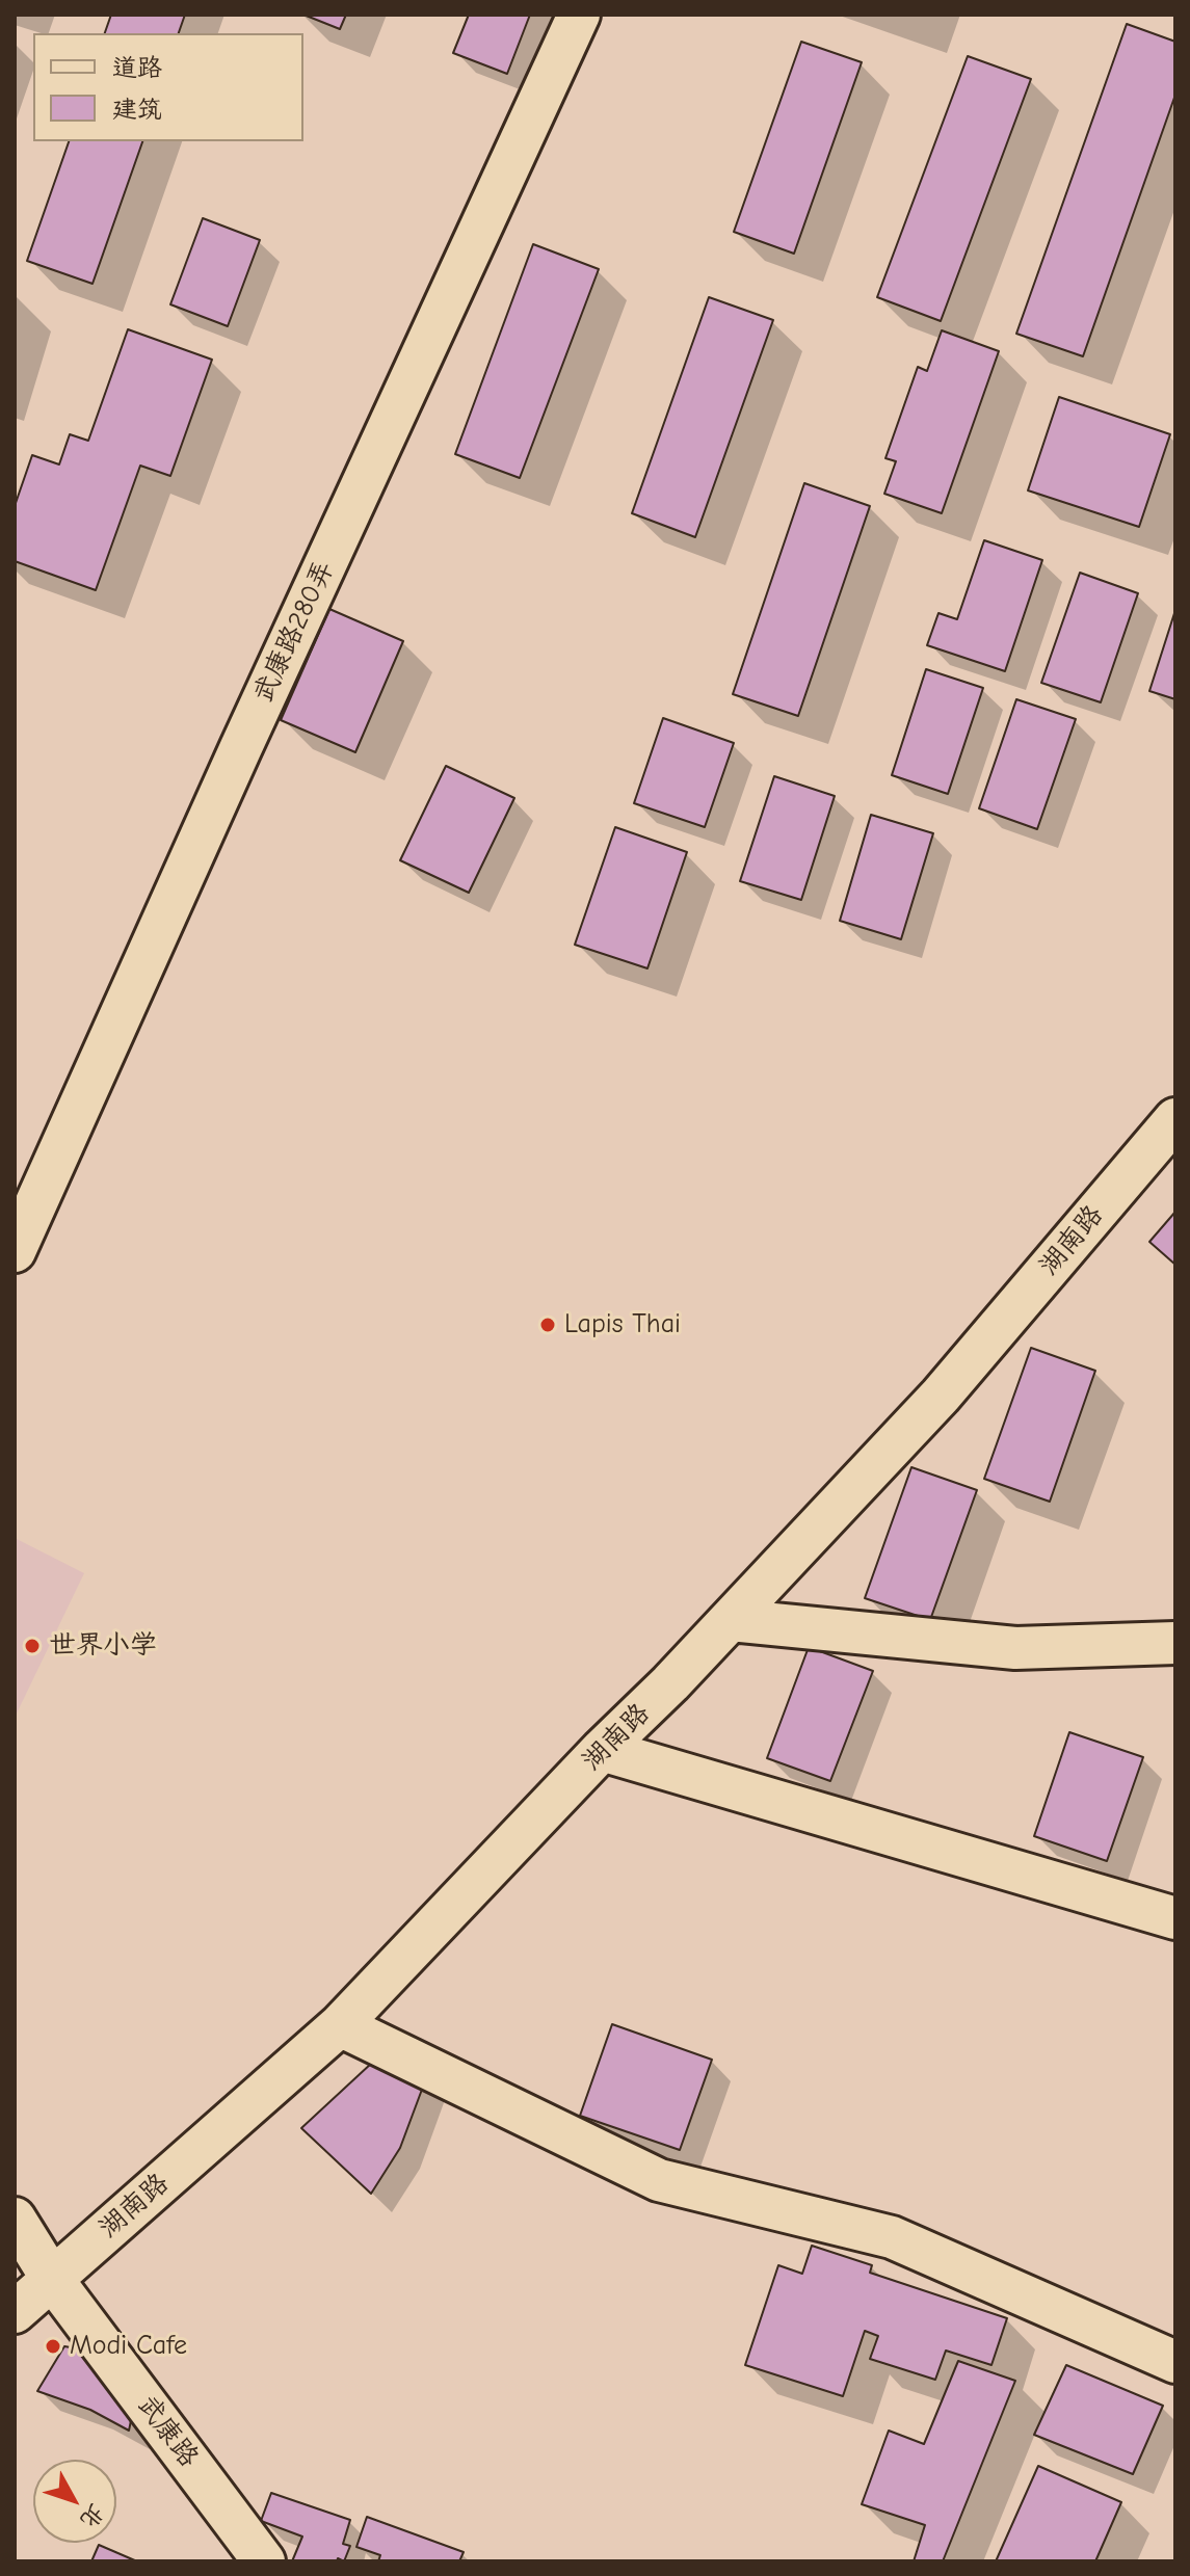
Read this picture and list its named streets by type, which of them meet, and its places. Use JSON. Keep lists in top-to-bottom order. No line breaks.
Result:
{"streets":{"street":["武康路280弄","湖南路","武康路"]},"crossings":[["湖南路","武康路"]],"places":["Lapis Thai","世界小学","Modi Cafe"],"legend":["道路","建筑"],"north":"bottom right"}
